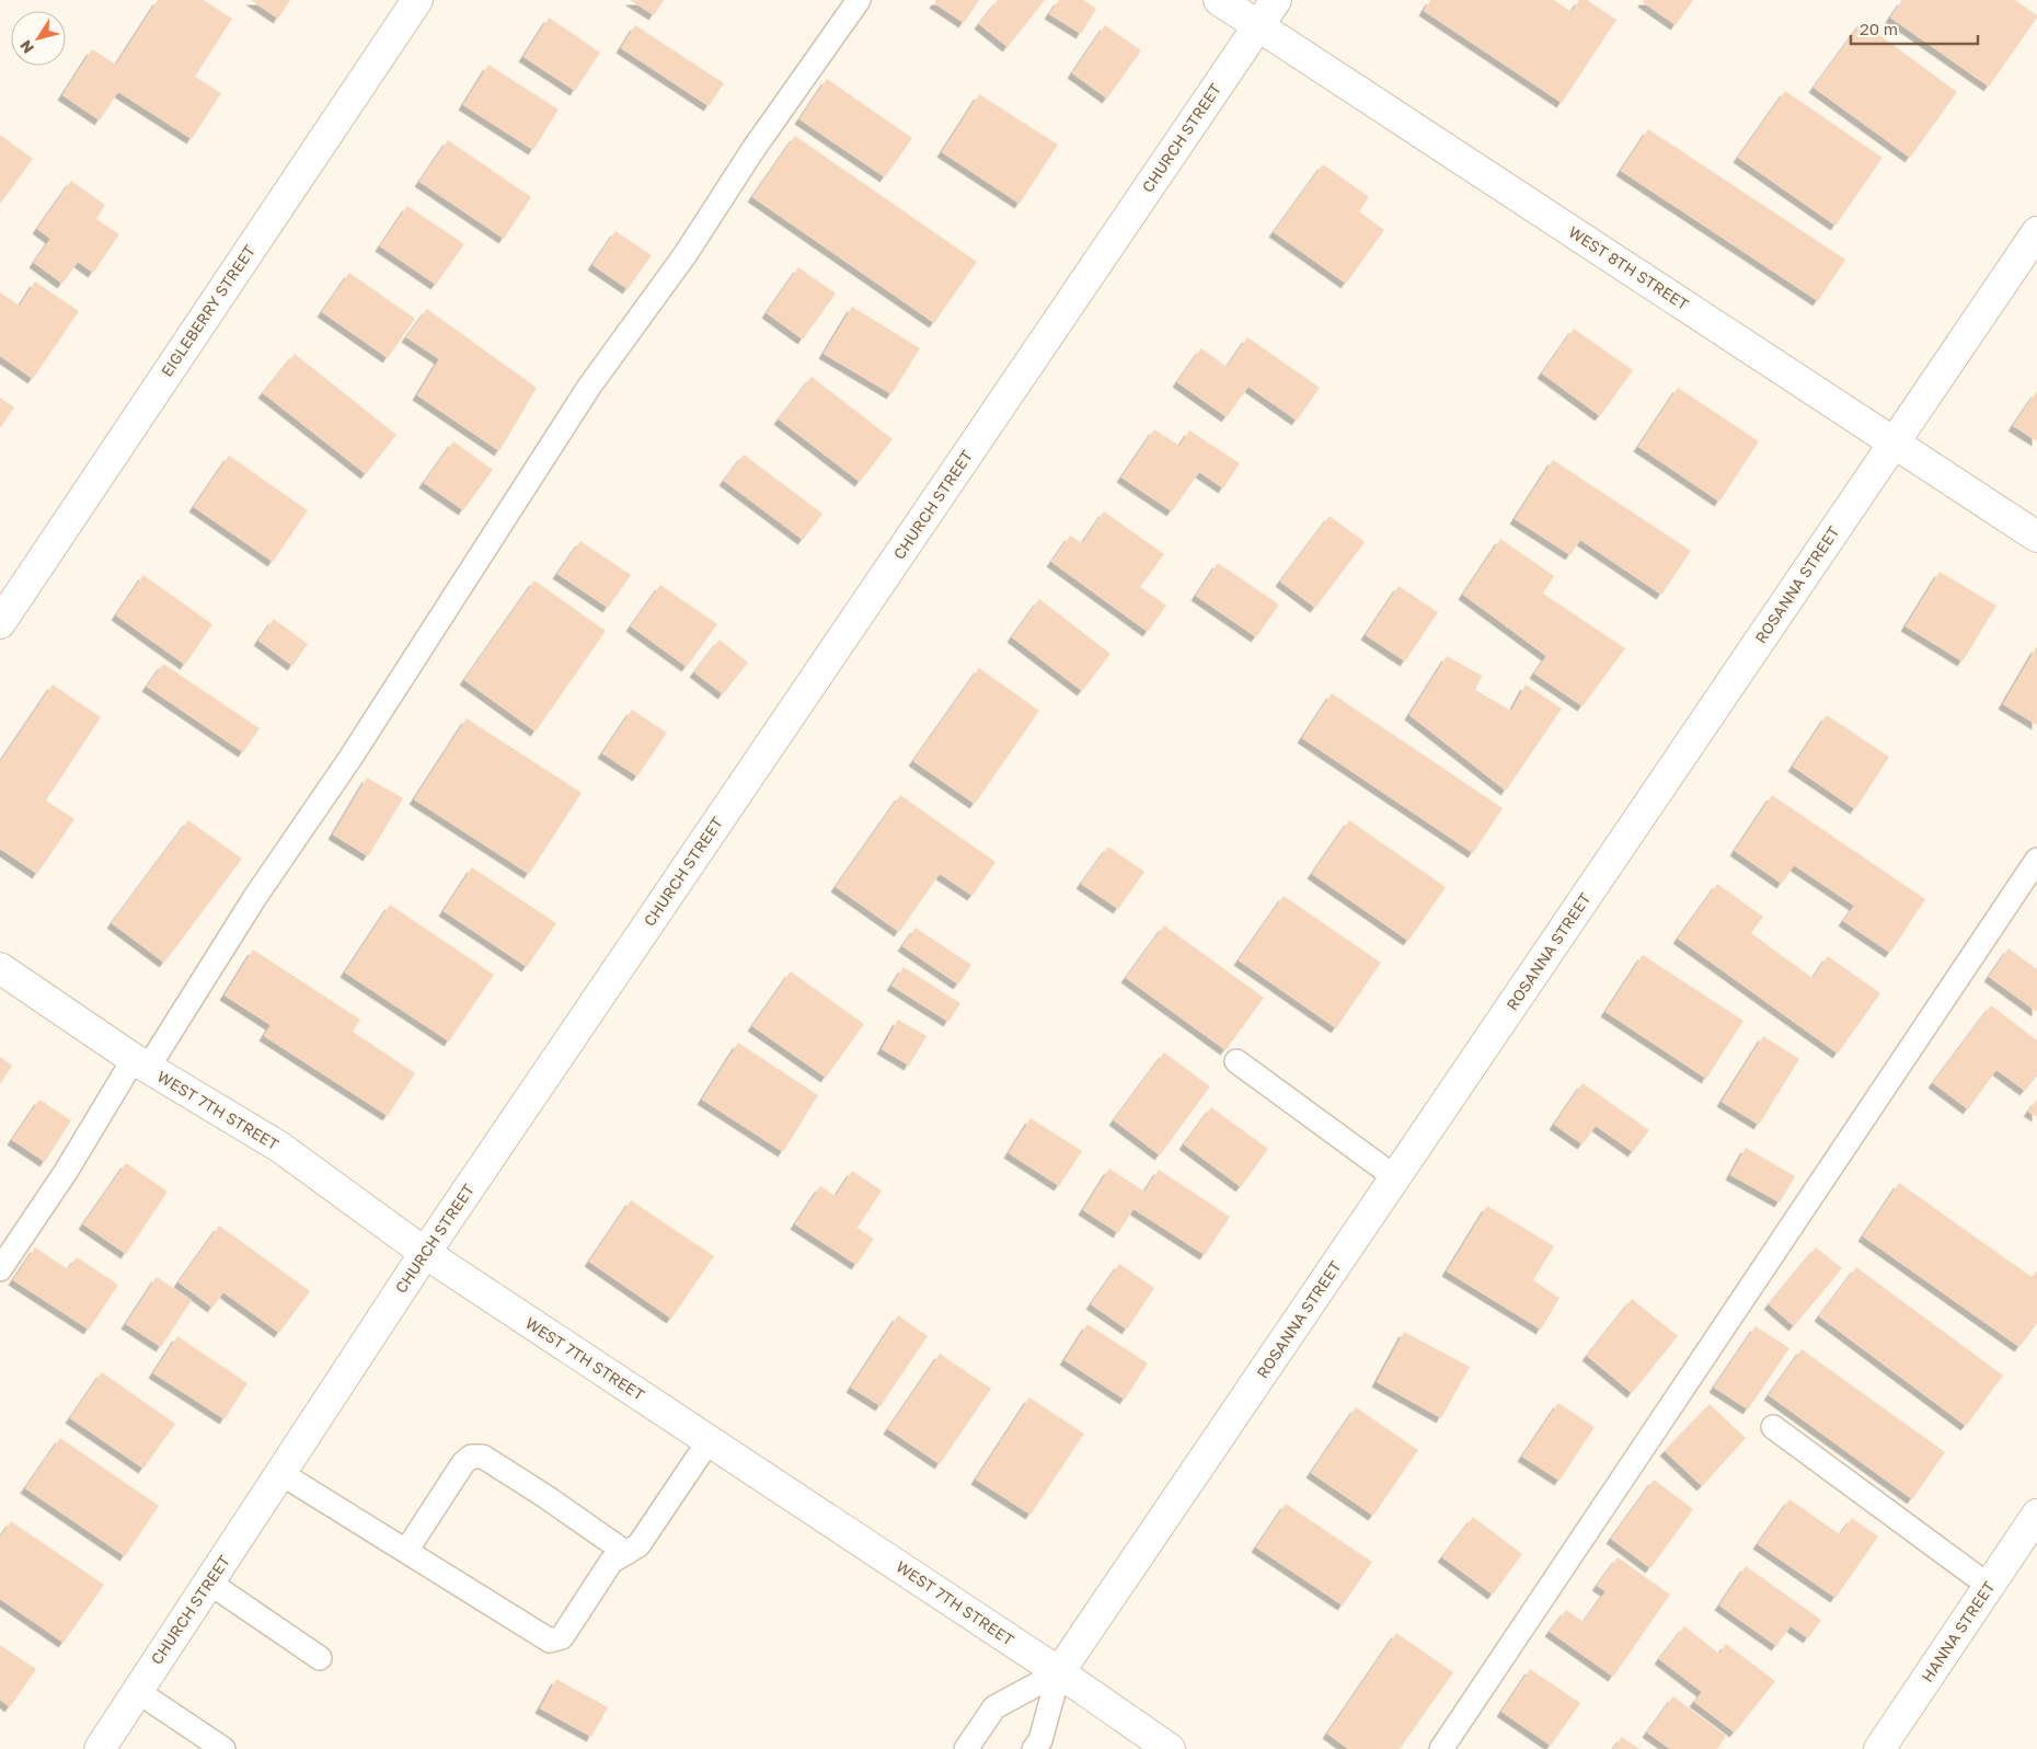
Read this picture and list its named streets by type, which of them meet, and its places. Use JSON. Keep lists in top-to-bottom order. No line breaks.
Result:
{"streets":{"street":["CHURCH STREET","WEST 8TH STREET","EIGLEBERRY STREET","ROSANNA STREET","WEST 7TH STREET","HANNA STREET"]},"crossings":[["CHURCH STREET","WEST 8TH STREET"],["CHURCH STREET","WEST 7TH STREET"],["WEST 8TH STREET","ROSANNA STREET"],["ROSANNA STREET","WEST 7TH STREET"]],"scale_bar":"20 m","north":"bottom left"}
